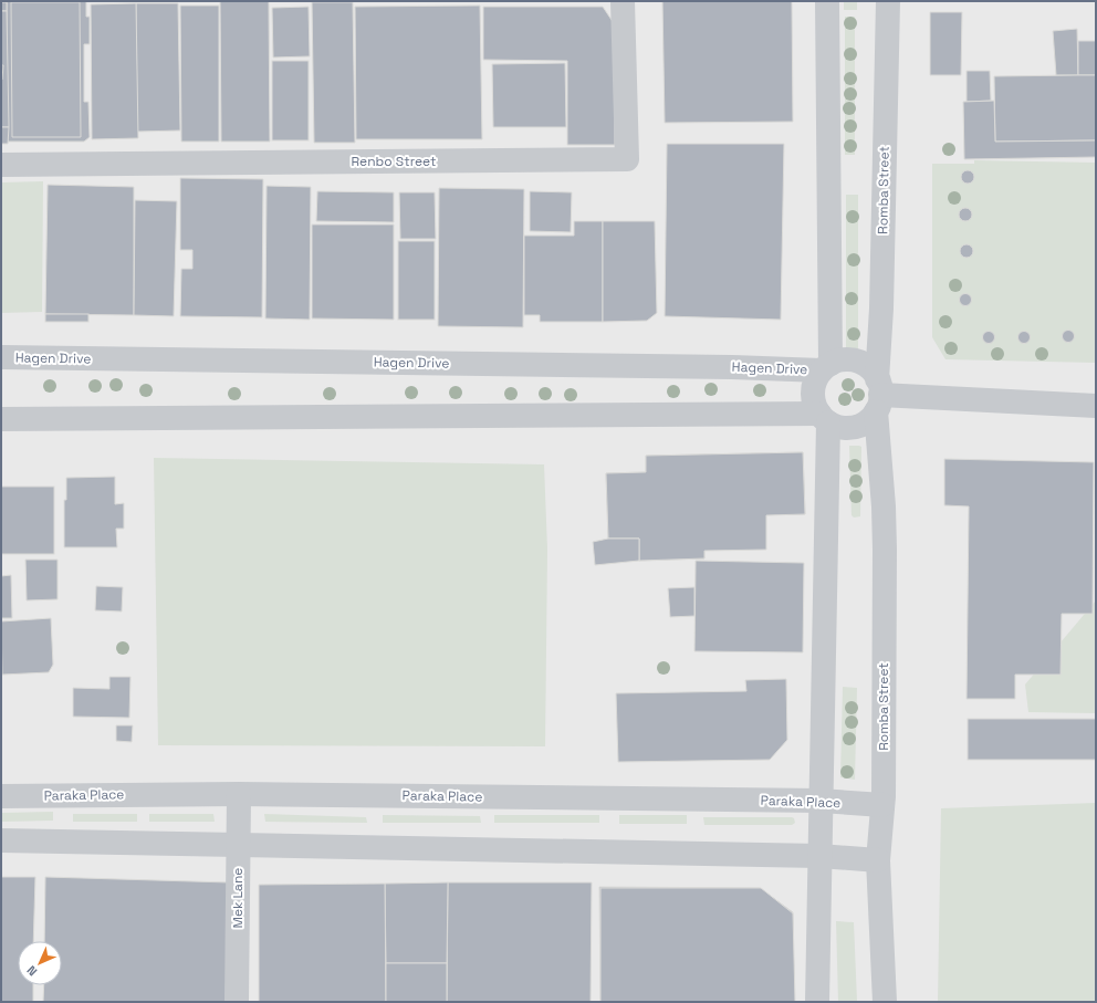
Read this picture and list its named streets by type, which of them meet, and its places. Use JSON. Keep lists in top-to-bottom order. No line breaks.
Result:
{"streets":{"street":["Renbo Street","Romba Street","Hagen Drive","Paraka Place","Mek Lane"]},"crossings":[["Romba Street","Hagen Drive"],["Romba Street","Paraka Place"],["Paraka Place","Mek Lane"]],"north":"bottom left"}
